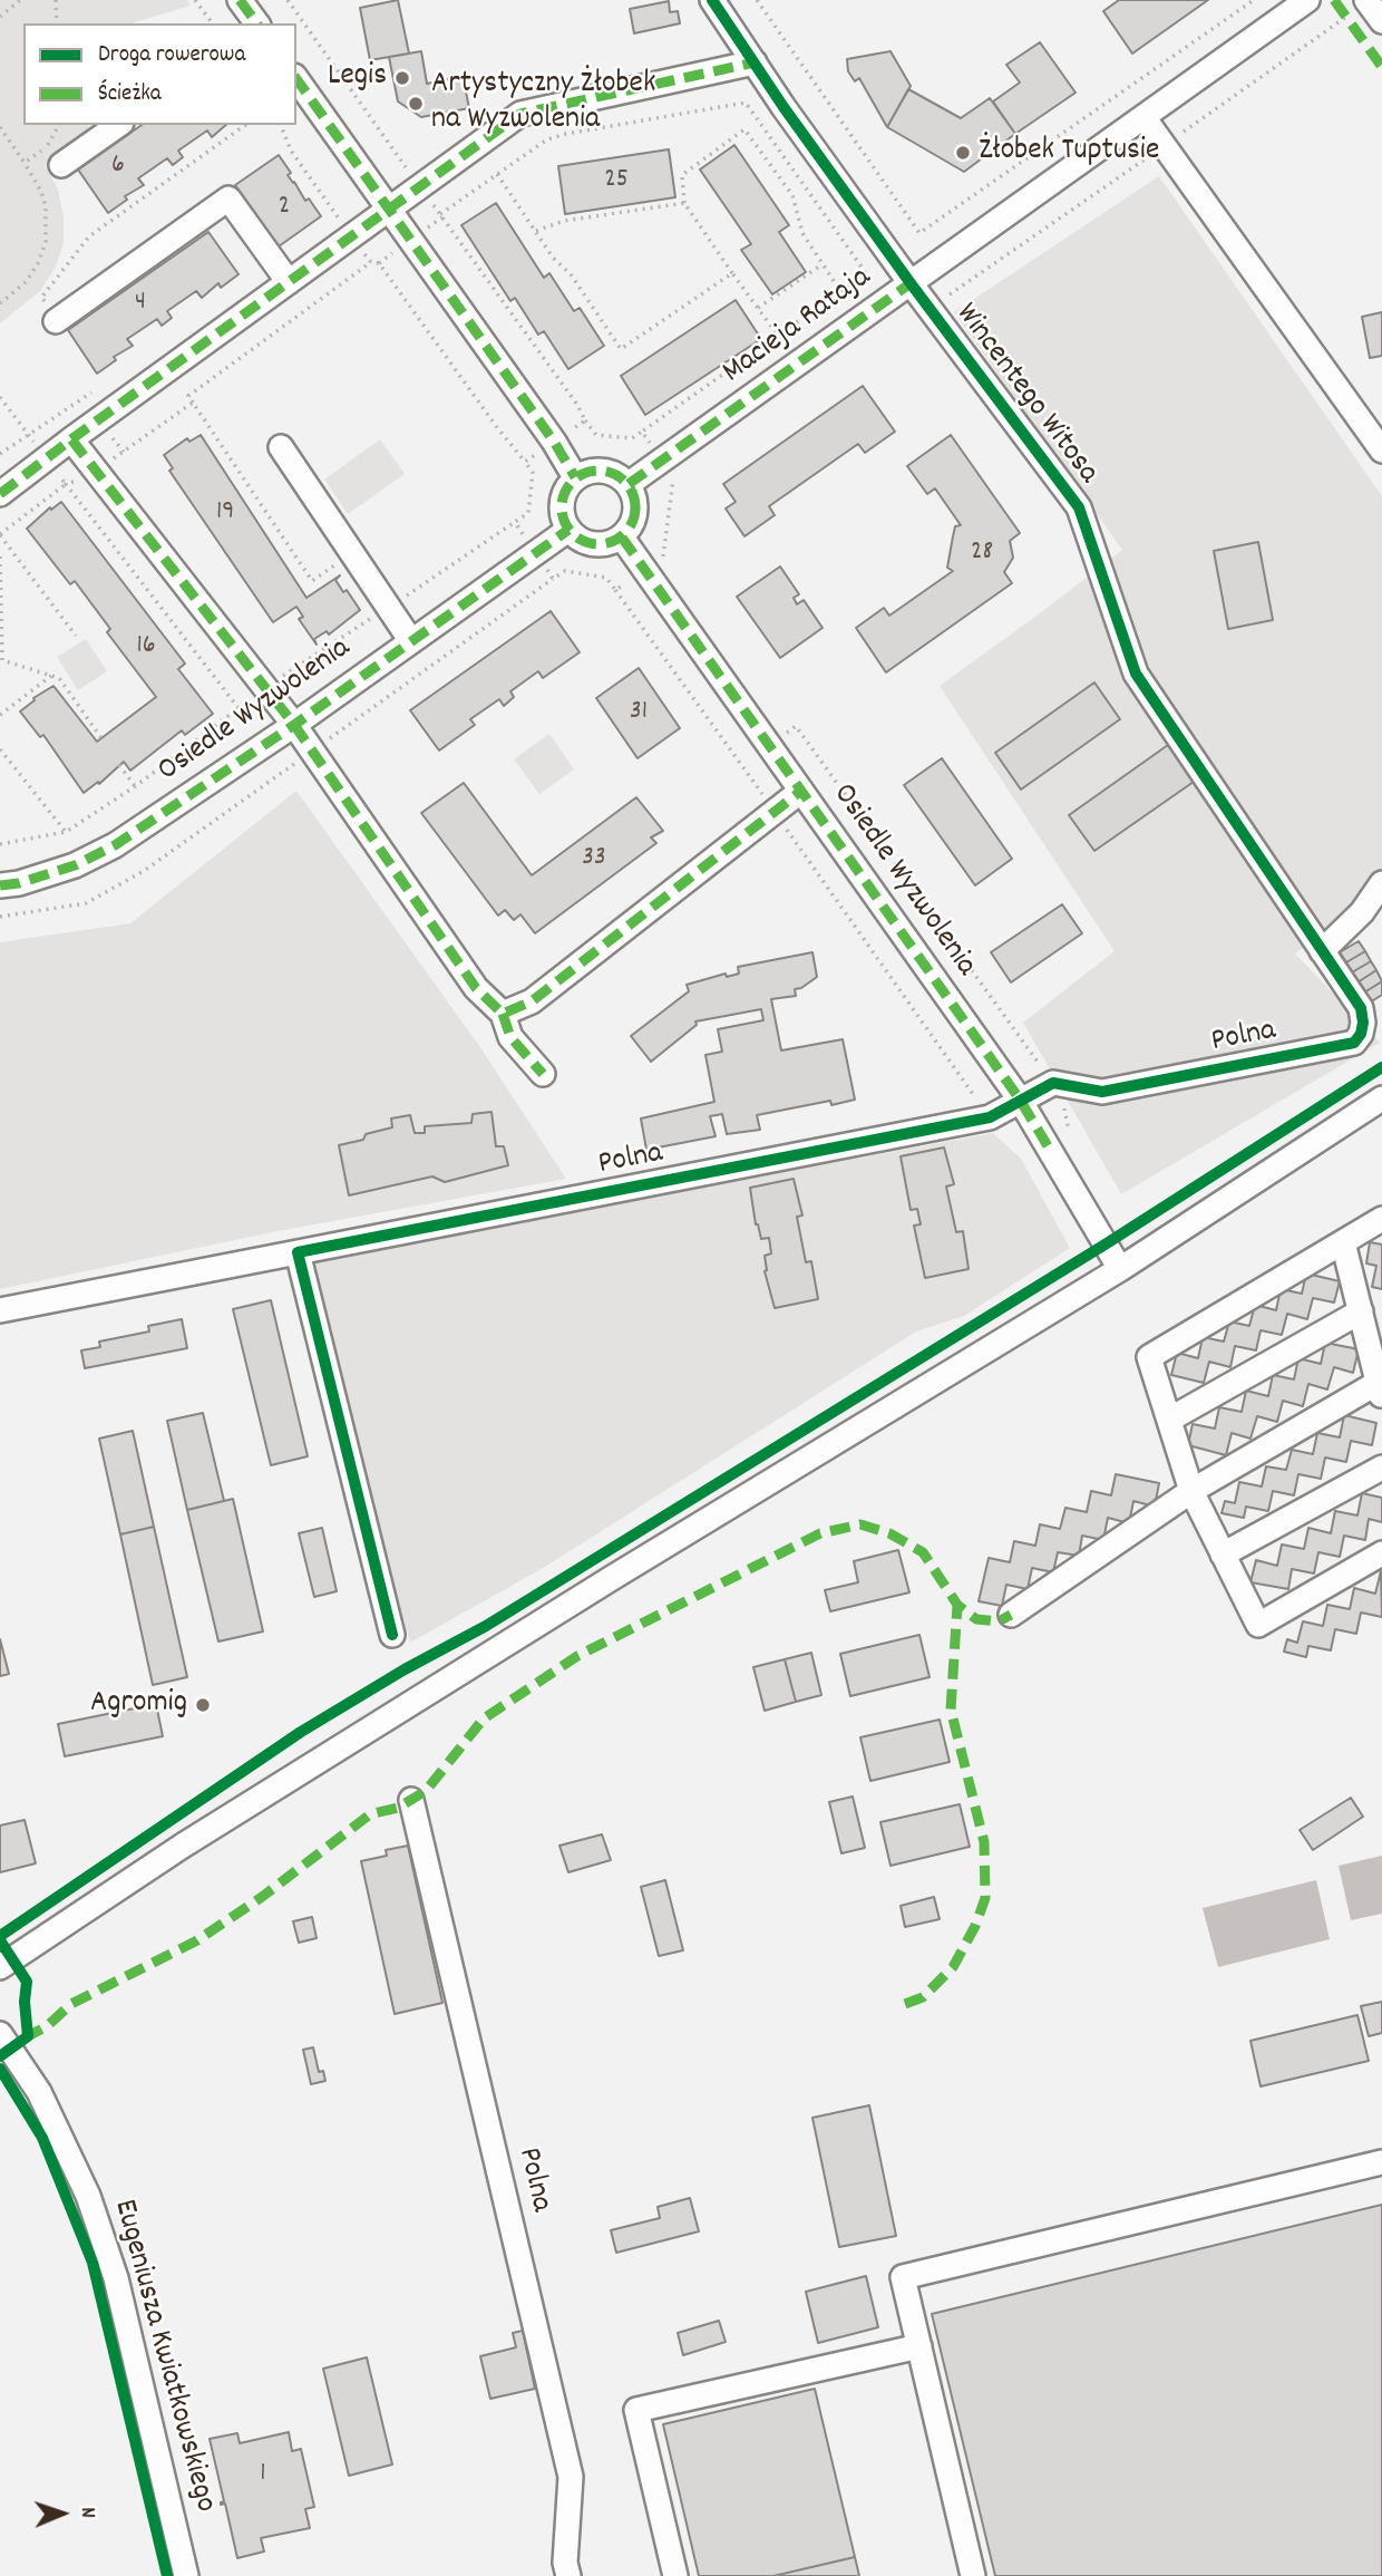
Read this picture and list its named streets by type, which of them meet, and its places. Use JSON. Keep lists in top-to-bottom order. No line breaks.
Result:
{"streets":{"street":["Macieja Rataja","Wincentego Witosa","Osiedle Wyzwolenia","Polna","Eugeniusza Kwiatkowskiego"]},"crossings":[["Macieja Rataja","Wincentego Witosa"],["Macieja Rataja","Osiedle Wyzwolenia"],["Wincentego Witosa","Polna"],["Osiedle Wyzwolenia","Polna"]],"places":["Legis","Artystyczny Żłobek na Wyzwolenia","Żłobek Tuptusie","Agromig"],"house_numbers":["6","25","2","4","19","28","16","31","33","1"],"legend":["Droga rowerowa","Ścieżka"],"north":"right"}
